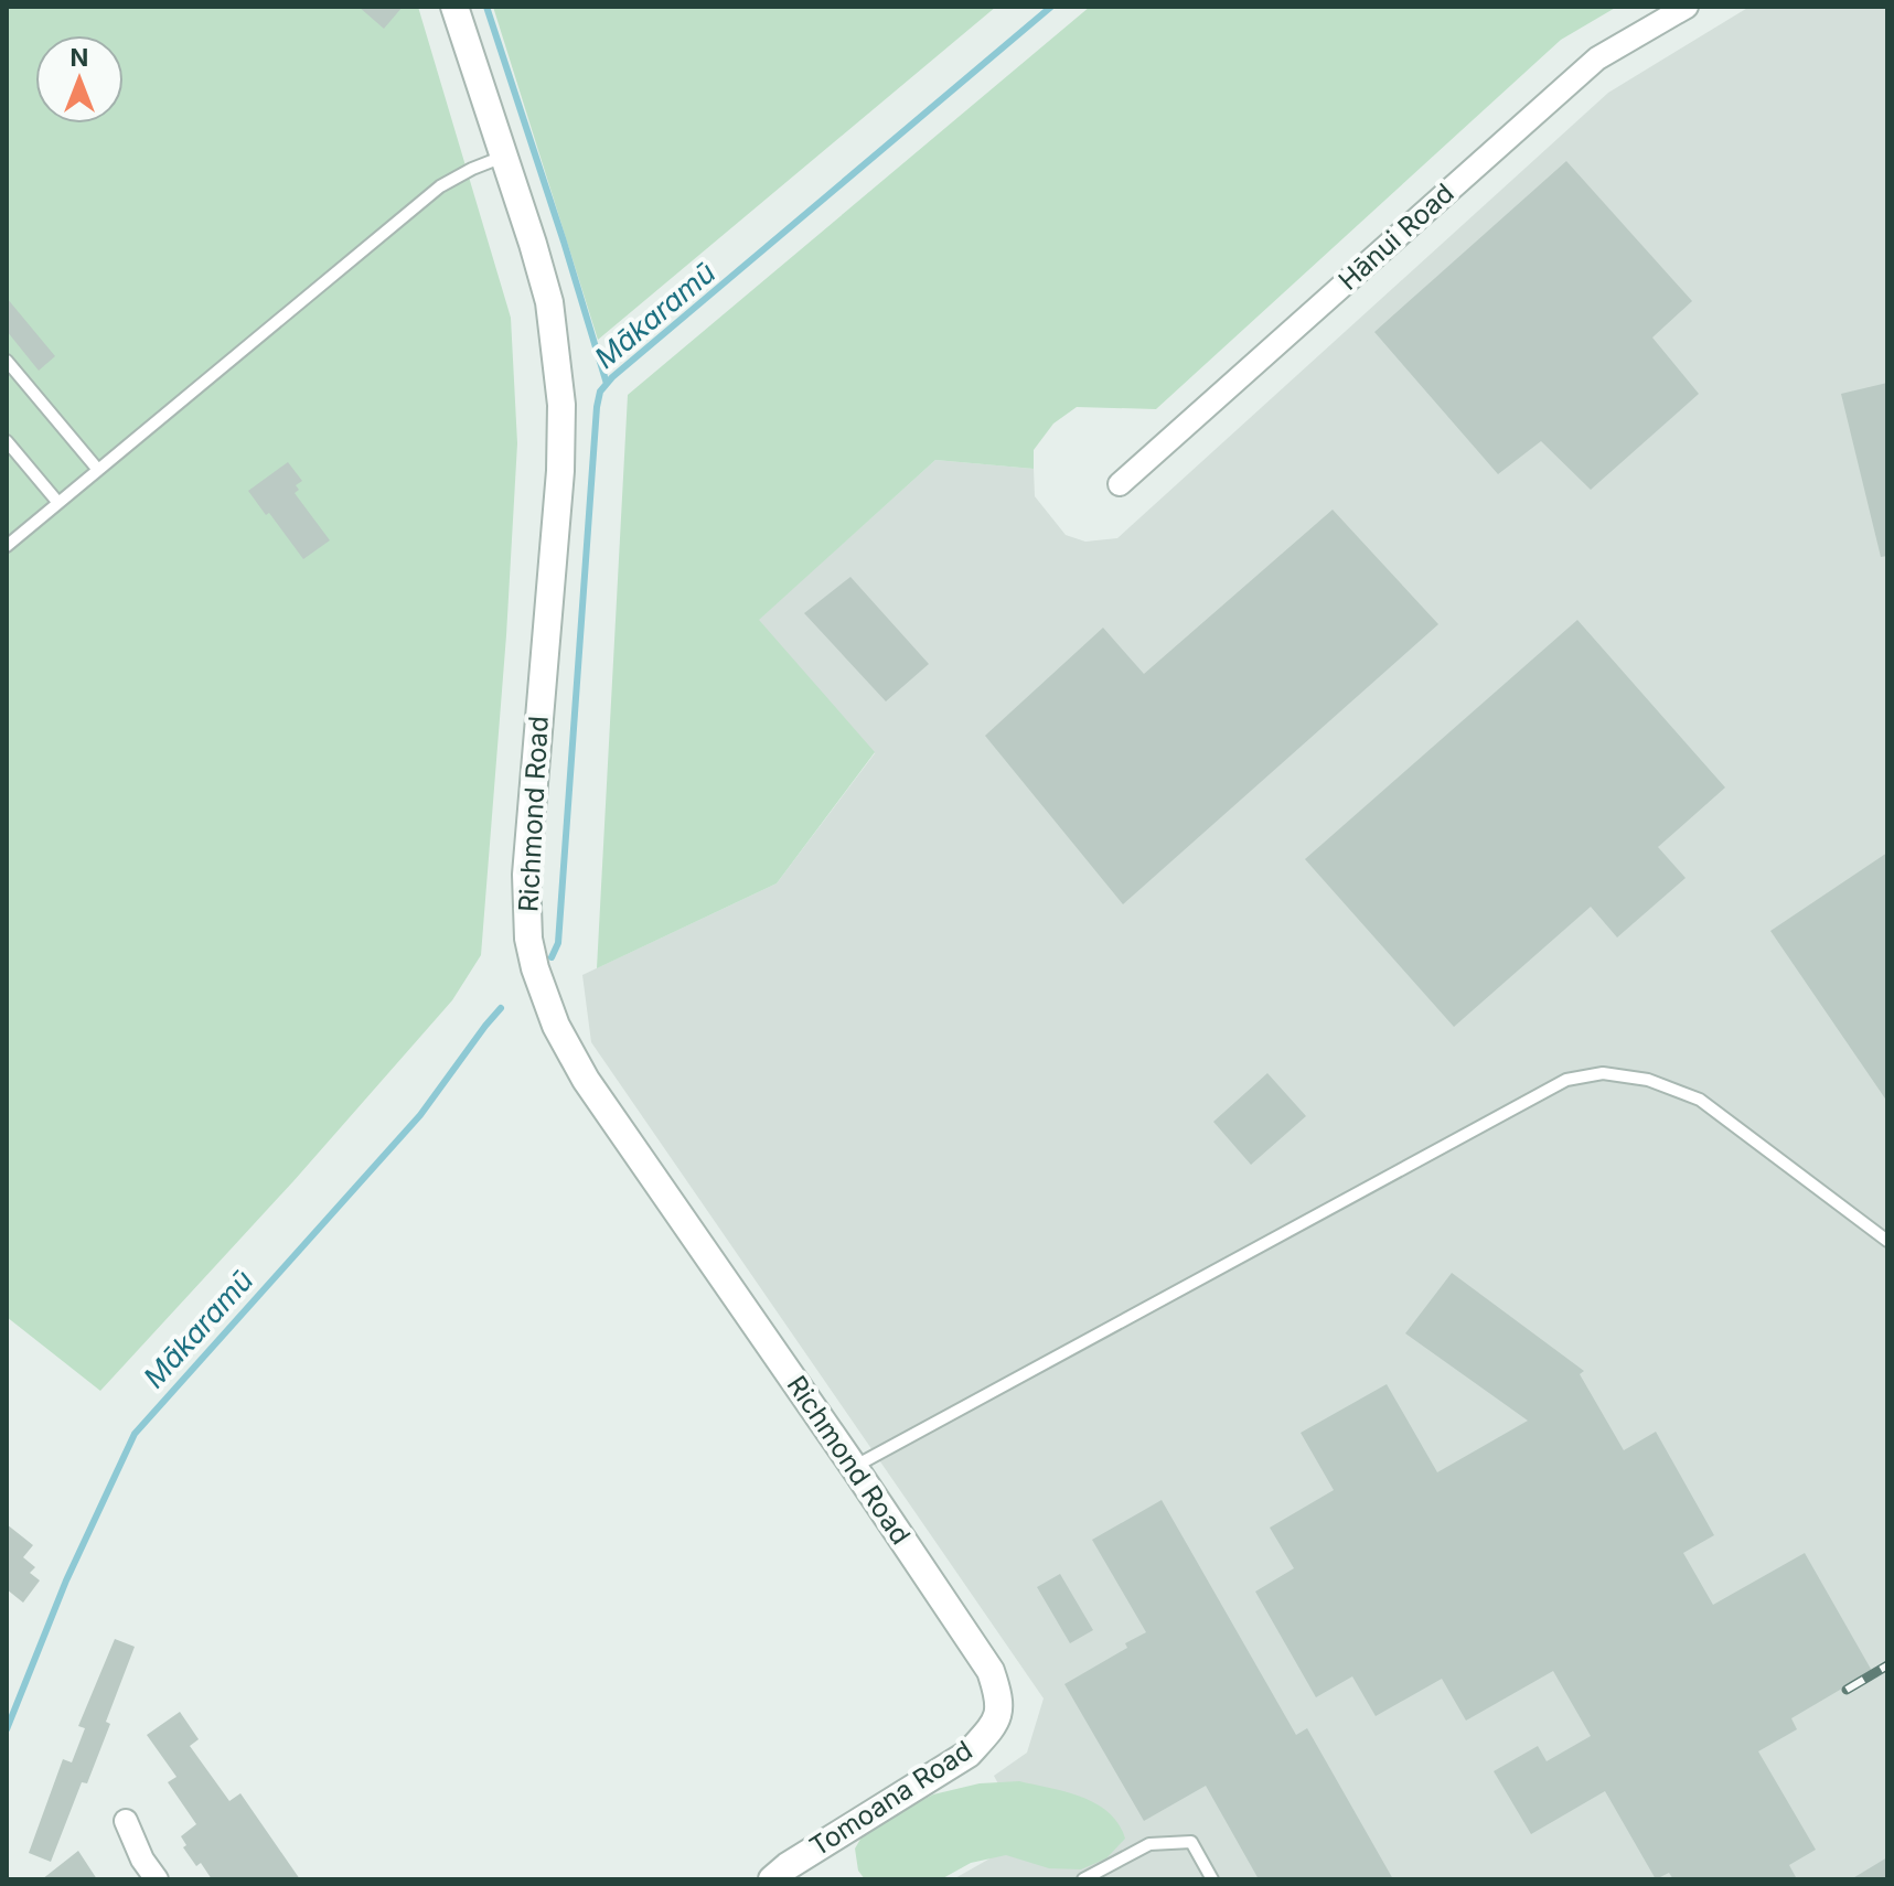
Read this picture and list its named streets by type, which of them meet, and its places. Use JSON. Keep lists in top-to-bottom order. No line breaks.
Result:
{"streets":{"street":["Hānui Road","Richmond Road","Tomoana Road"]},"crossings":[["Richmond Road","Tomoana Road"]],"water":["Mākaramū"],"north":"top"}
